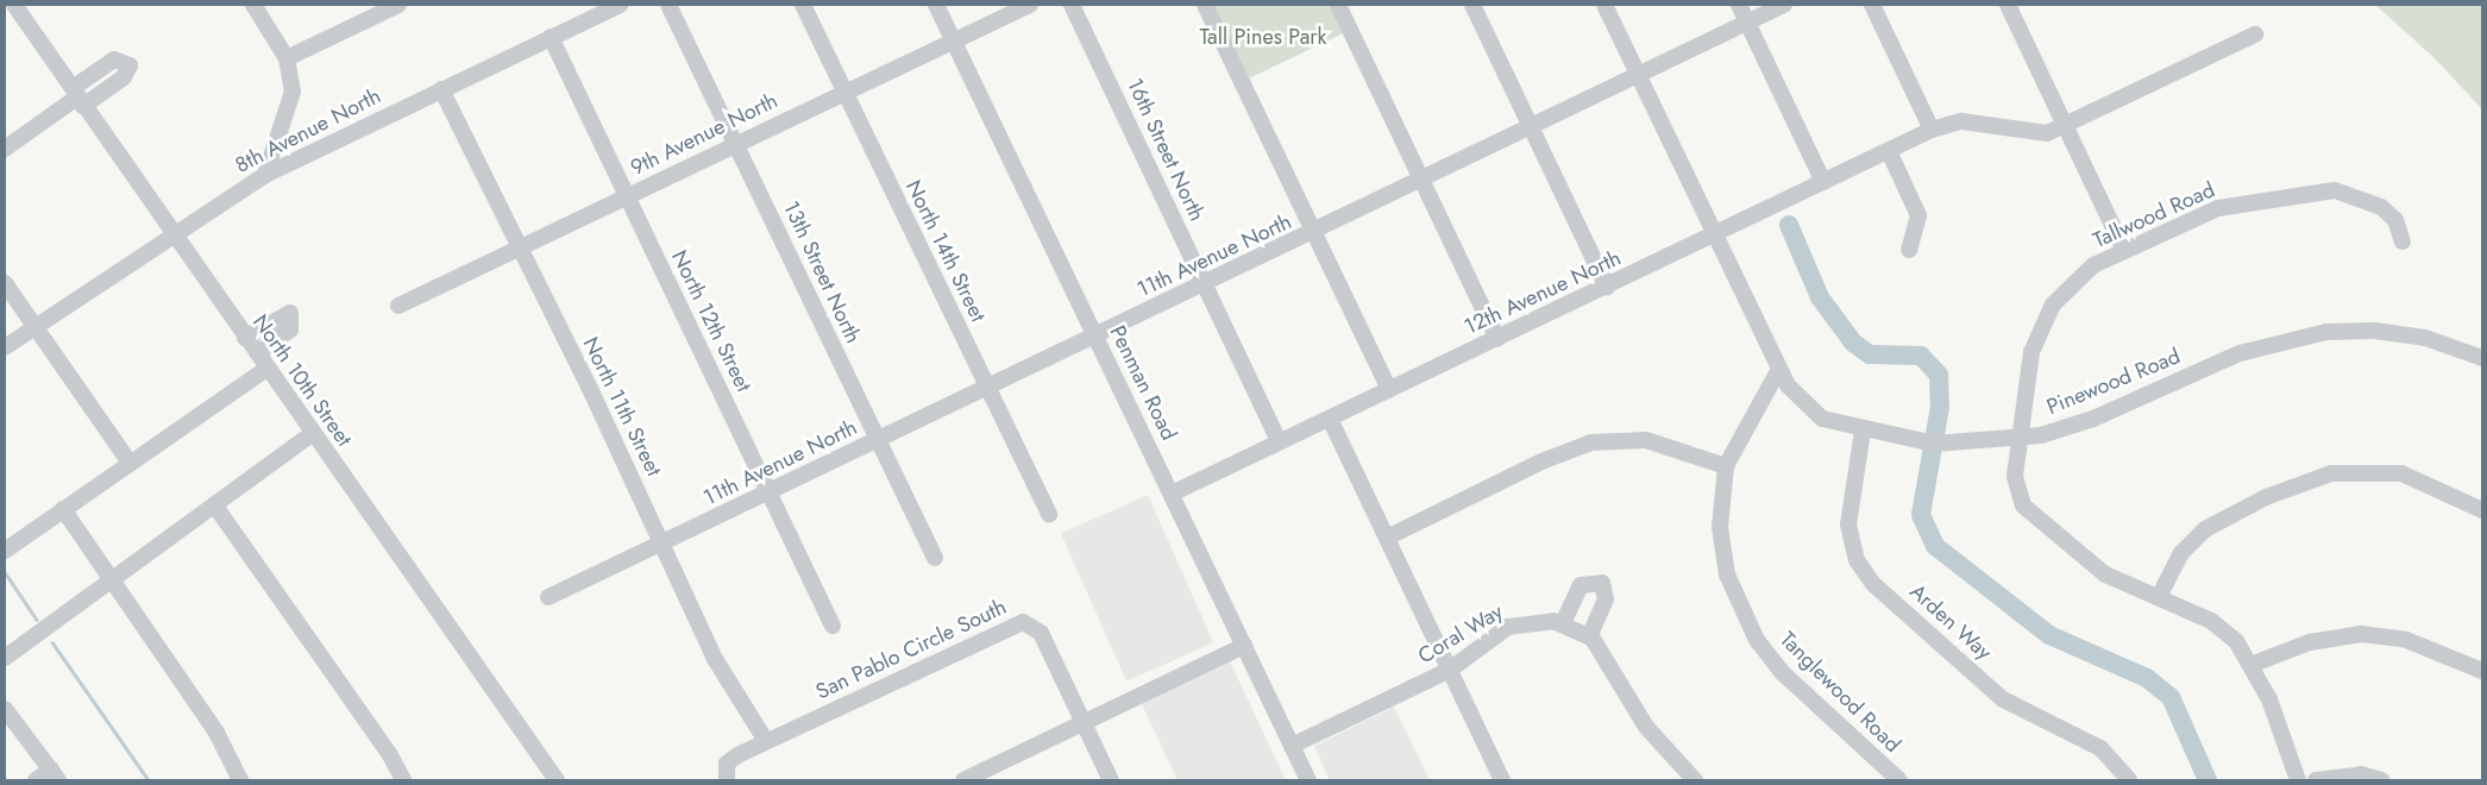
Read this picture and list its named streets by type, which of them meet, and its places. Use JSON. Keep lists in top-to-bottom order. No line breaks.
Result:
{"streets":{"street":["8th Avenue North","9th Avenue North","16th Street North","Tallwood Road","North 14th Street","11th Avenue North","13th Street North","12th Avenue North","North 12th Street","North 10th Street","Pinewood Road","Penman Road","North 11th Street","Arden Way","Coral Way","San Pablo Circle South","Tanglewood Road"]},"crossings":[["8th Avenue North","North 12th Street"],["8th Avenue North","North 10th Street"],["8th Avenue North","North 11th Street"],["9th Avenue North","North 14th Street"],["9th Avenue North","13th Street North"],["9th Avenue North","North 12th Street"],["9th Avenue North","Penman Road"],["9th Avenue North","North 11th Street"],["16th Street North","11th Avenue North"],["16th Street North","12th Avenue North"],["Tallwood Road","Pinewood Road"],["North 14th Street","11th Avenue North"],["11th Avenue North","13th Street North"],["11th Avenue North","North 12th Street"],["11th Avenue North","Pinewood Road"],["11th Avenue North","Penman Road"],["11th Avenue North","North 11th Street"],["12th Avenue North","Pinewood Road"],["12th Avenue North","Penman Road"],["Pinewood Road","Arden Way"],["Pinewood Road","Tanglewood Road"],["Penman Road","Coral Way"],["North 11th Street","San Pablo Circle South"]],"parks":["Tall Pines Park"]}
